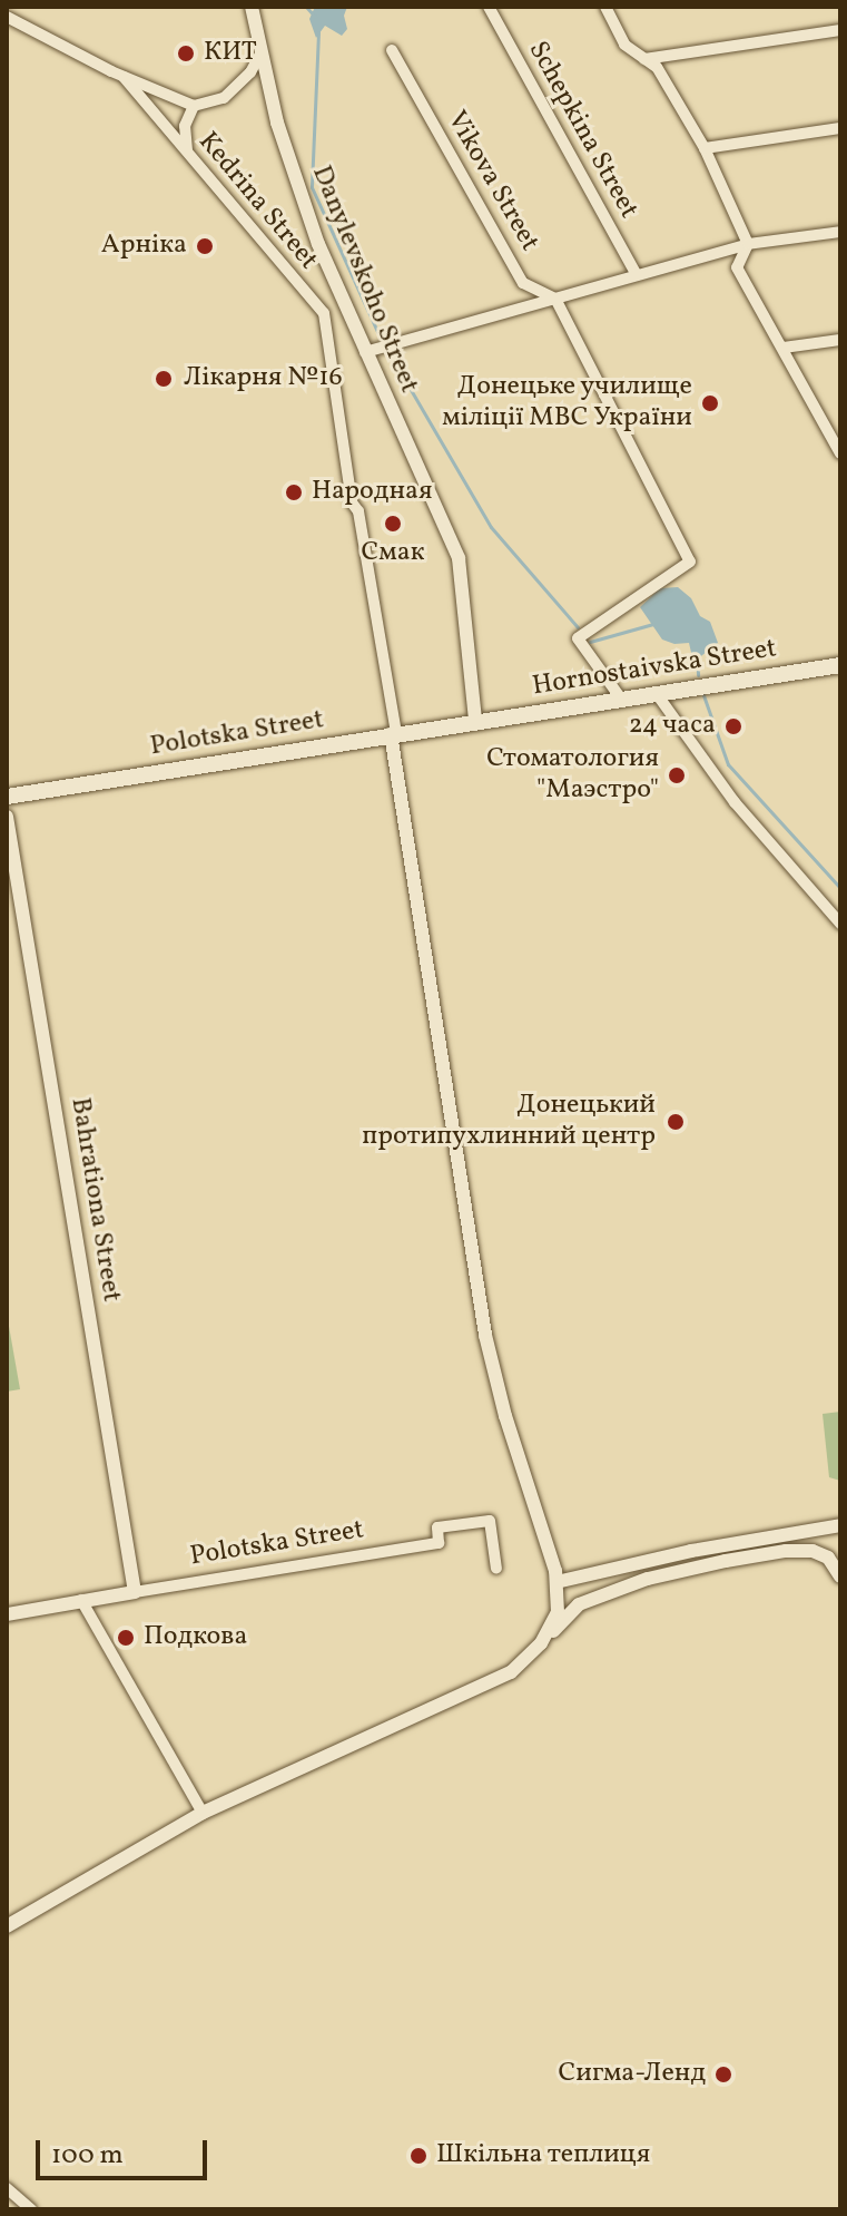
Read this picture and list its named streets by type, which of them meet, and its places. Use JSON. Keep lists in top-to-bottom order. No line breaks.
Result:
{"streets":{"main road":["Hornostaivska Street","Polotska Street"],"street":["Schepkina Street","Vikova Street","Kedrina Street","Danylevskoho Street","Bahrationa Street"]},"crossings":[["Kedrina Street","Danylevskoho Street"],["Kedrina Street","Polotska Street"],["Danylevskoho Street","Hornostaivska Street"],["Danylevskoho Street","Polotska Street"],["Hornostaivska Street","Polotska Street"],["Polotska Street","Bahrationa Street"]],"places":["КИТ","Арніка","Лікарня №16","Донецьке училище міліції МВС України","Народная","Смак","24 часа","Стоматология \"Маэстро\"","Донецький протипухлинний центр","Подкова","Сигма-Ленд","Шкільна теплиця"],"scale_bar":"100 m"}
